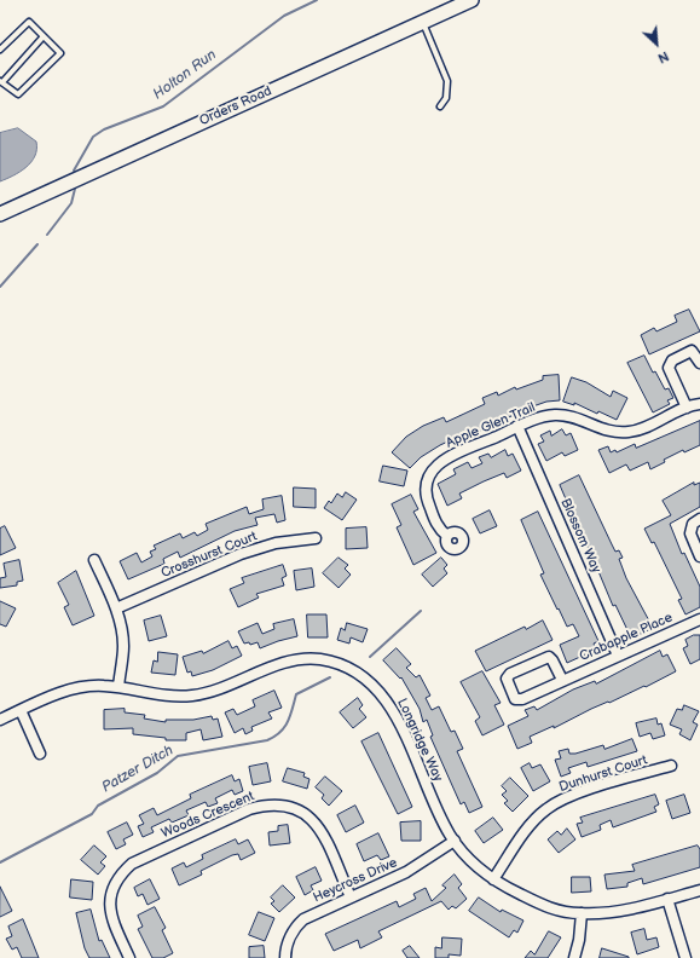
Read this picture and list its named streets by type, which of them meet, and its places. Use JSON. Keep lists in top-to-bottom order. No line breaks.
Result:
{"streets":{"street":["Orders Road","Apple Glen Trail","Blossom Way","Crosshurst Court","Crabapple Place","Longridge Way","Dunhurst Court","Woods Crescent","Heycross Drive"]},"crossings":[["Apple Glen Trail","Blossom Way"],["Blossom Way","Crabapple Place"],["Longridge Way","Dunhurst Court"],["Longridge Way","Heycross Drive"],["Woods Crescent","Heycross Drive"]],"water":["Holton Run","Patzer Ditch"],"north":"bottom right"}
